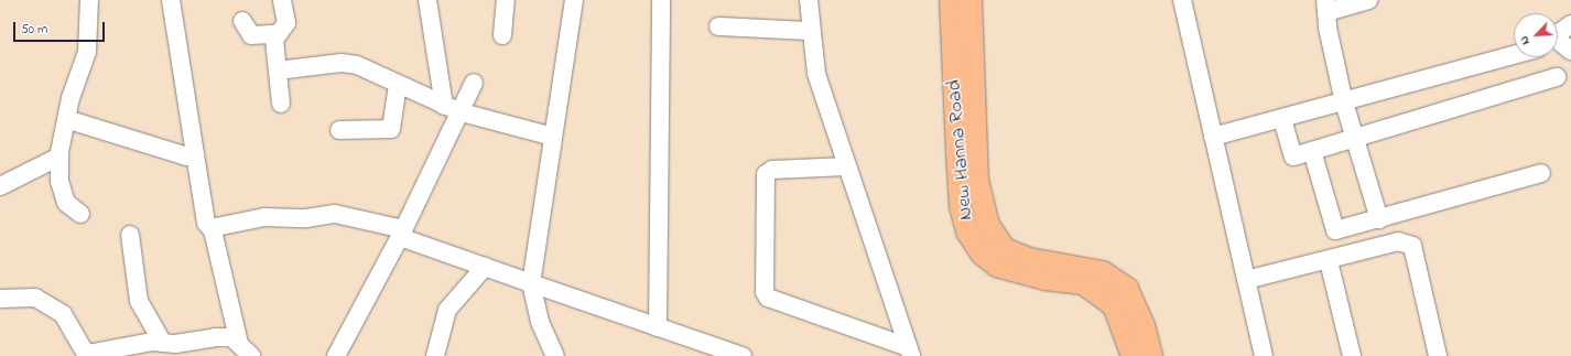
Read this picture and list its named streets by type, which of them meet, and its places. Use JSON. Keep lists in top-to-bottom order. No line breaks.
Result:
{"streets":{"main road":["New Hanna Road"]},"scale_bar":"50 m","north":"bottom left"}
